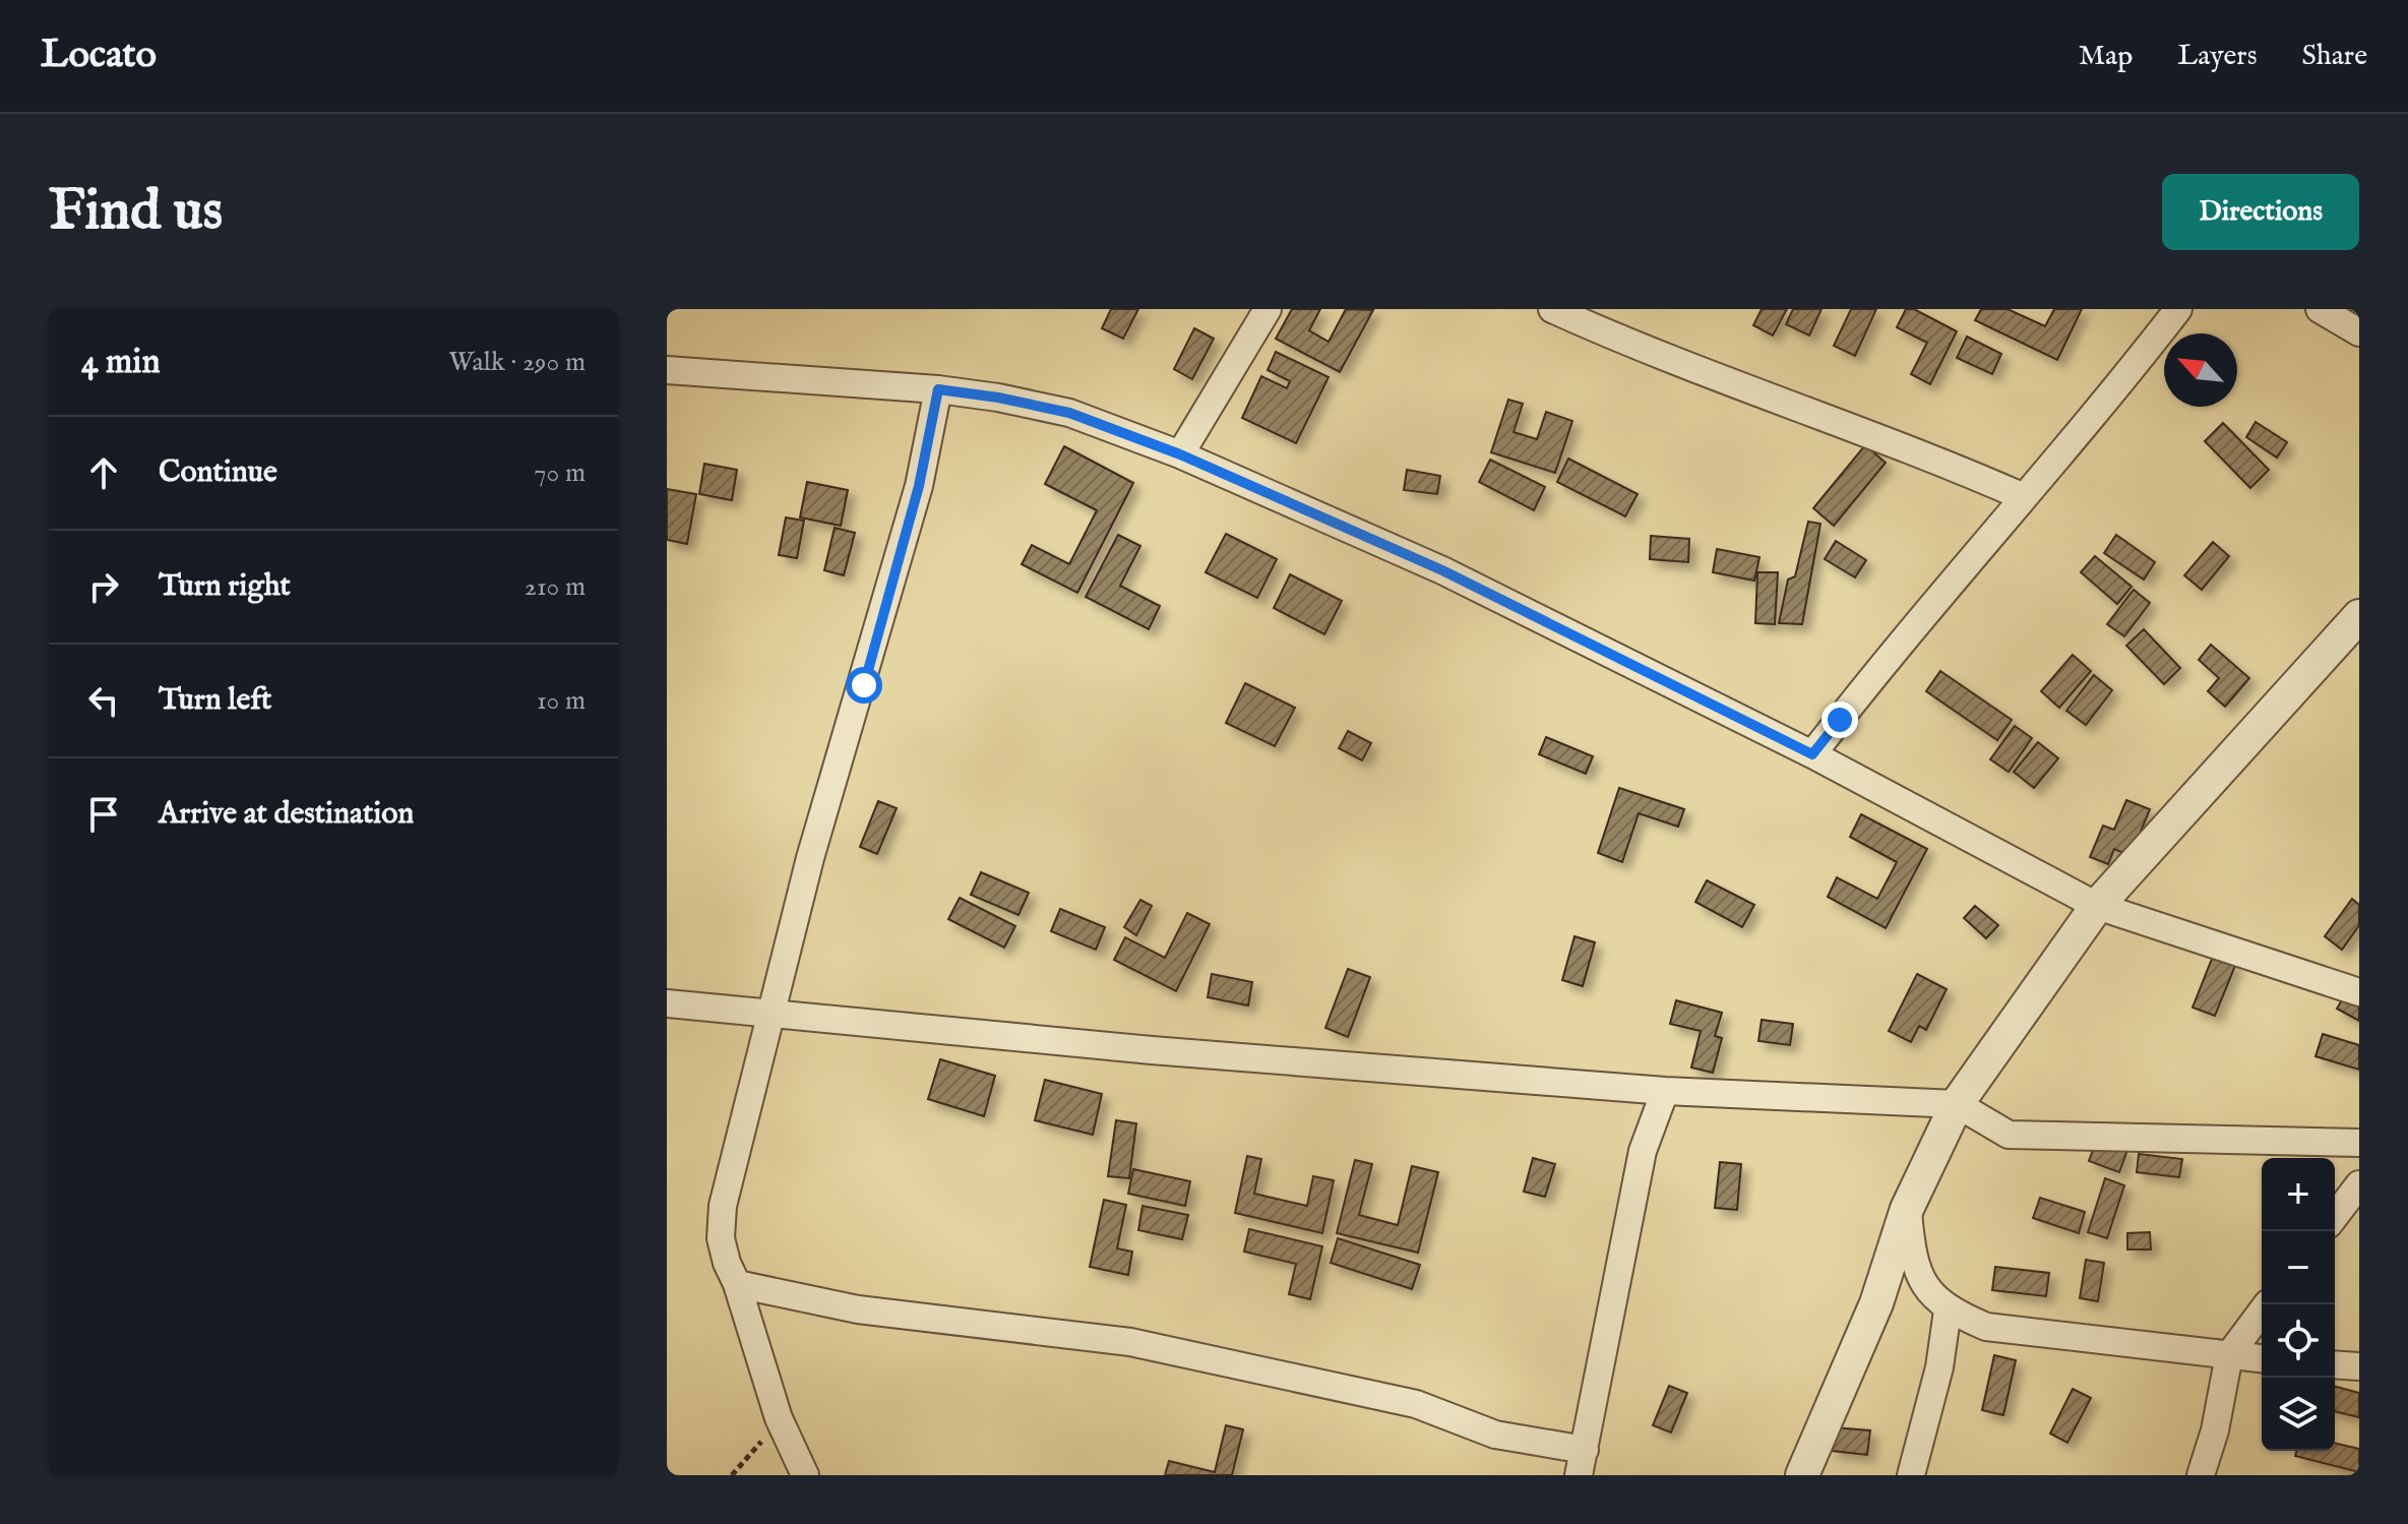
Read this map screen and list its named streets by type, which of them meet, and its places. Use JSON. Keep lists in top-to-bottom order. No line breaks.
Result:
{"north":"top left","page":{"header":"Locato","nav":["Map","Layers","Share"],"buttons":"Directions","title":"Find us","heading":["4 min","Walk · 290 m"],"list":[["Continue","70 m"],["Turn right","210 m"],["Turn left","10 m"],"Arrive at destination"],"map_buttons":["+","−"]}}
